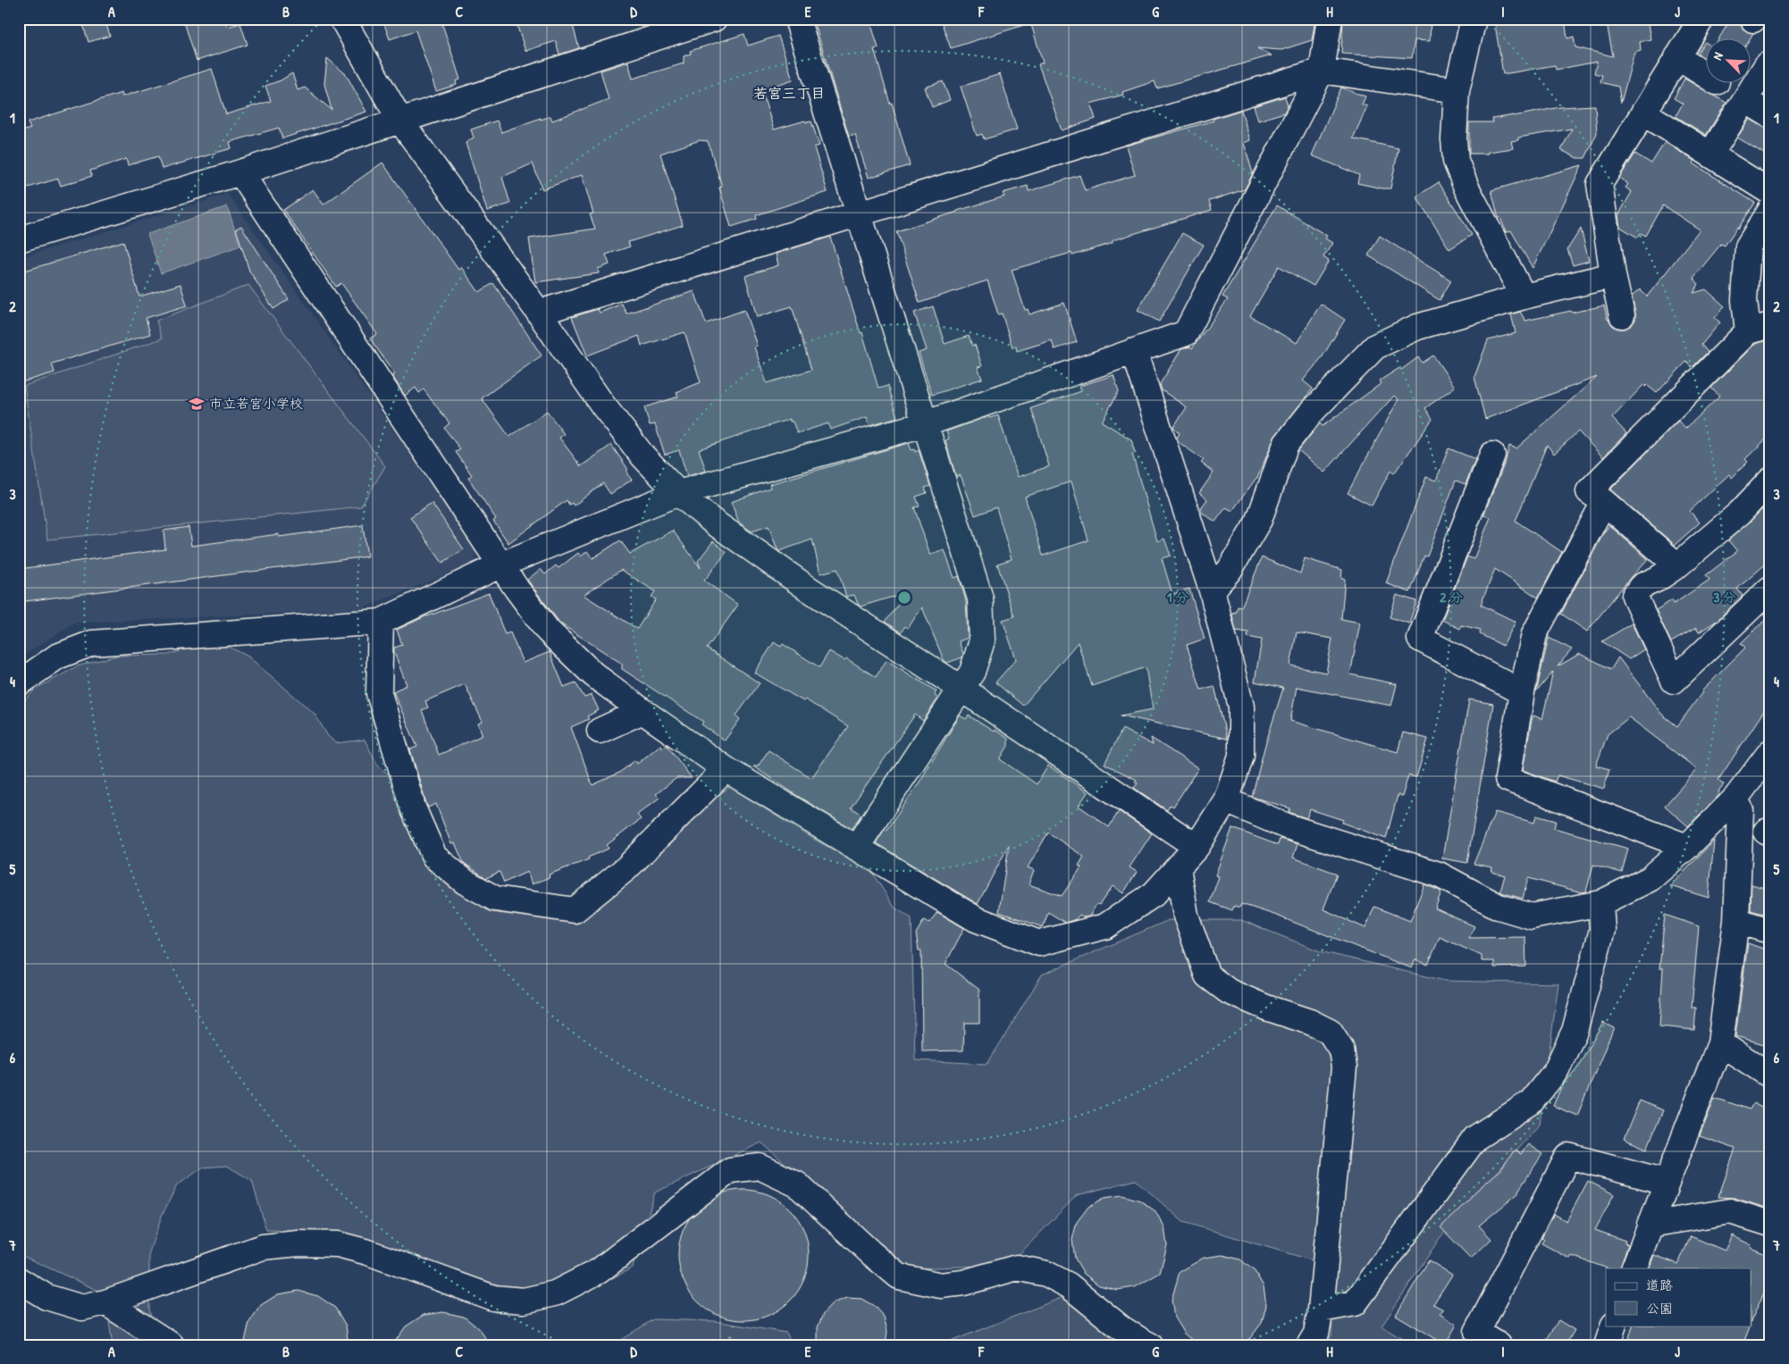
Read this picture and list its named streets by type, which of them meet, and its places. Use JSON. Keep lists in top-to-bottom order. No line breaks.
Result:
{"districts":["若宮三丁目"],"places":{"school or university":["市立若宮小学校"]},"legend":["道路","公園"],"north":"top left","grid":{"columns":["A","B","C","D","E","F","G","H","I","J"],"rows":["1","2","3","4","5","6","7"]},"rings":["1 分","2 分","3 分"]}
